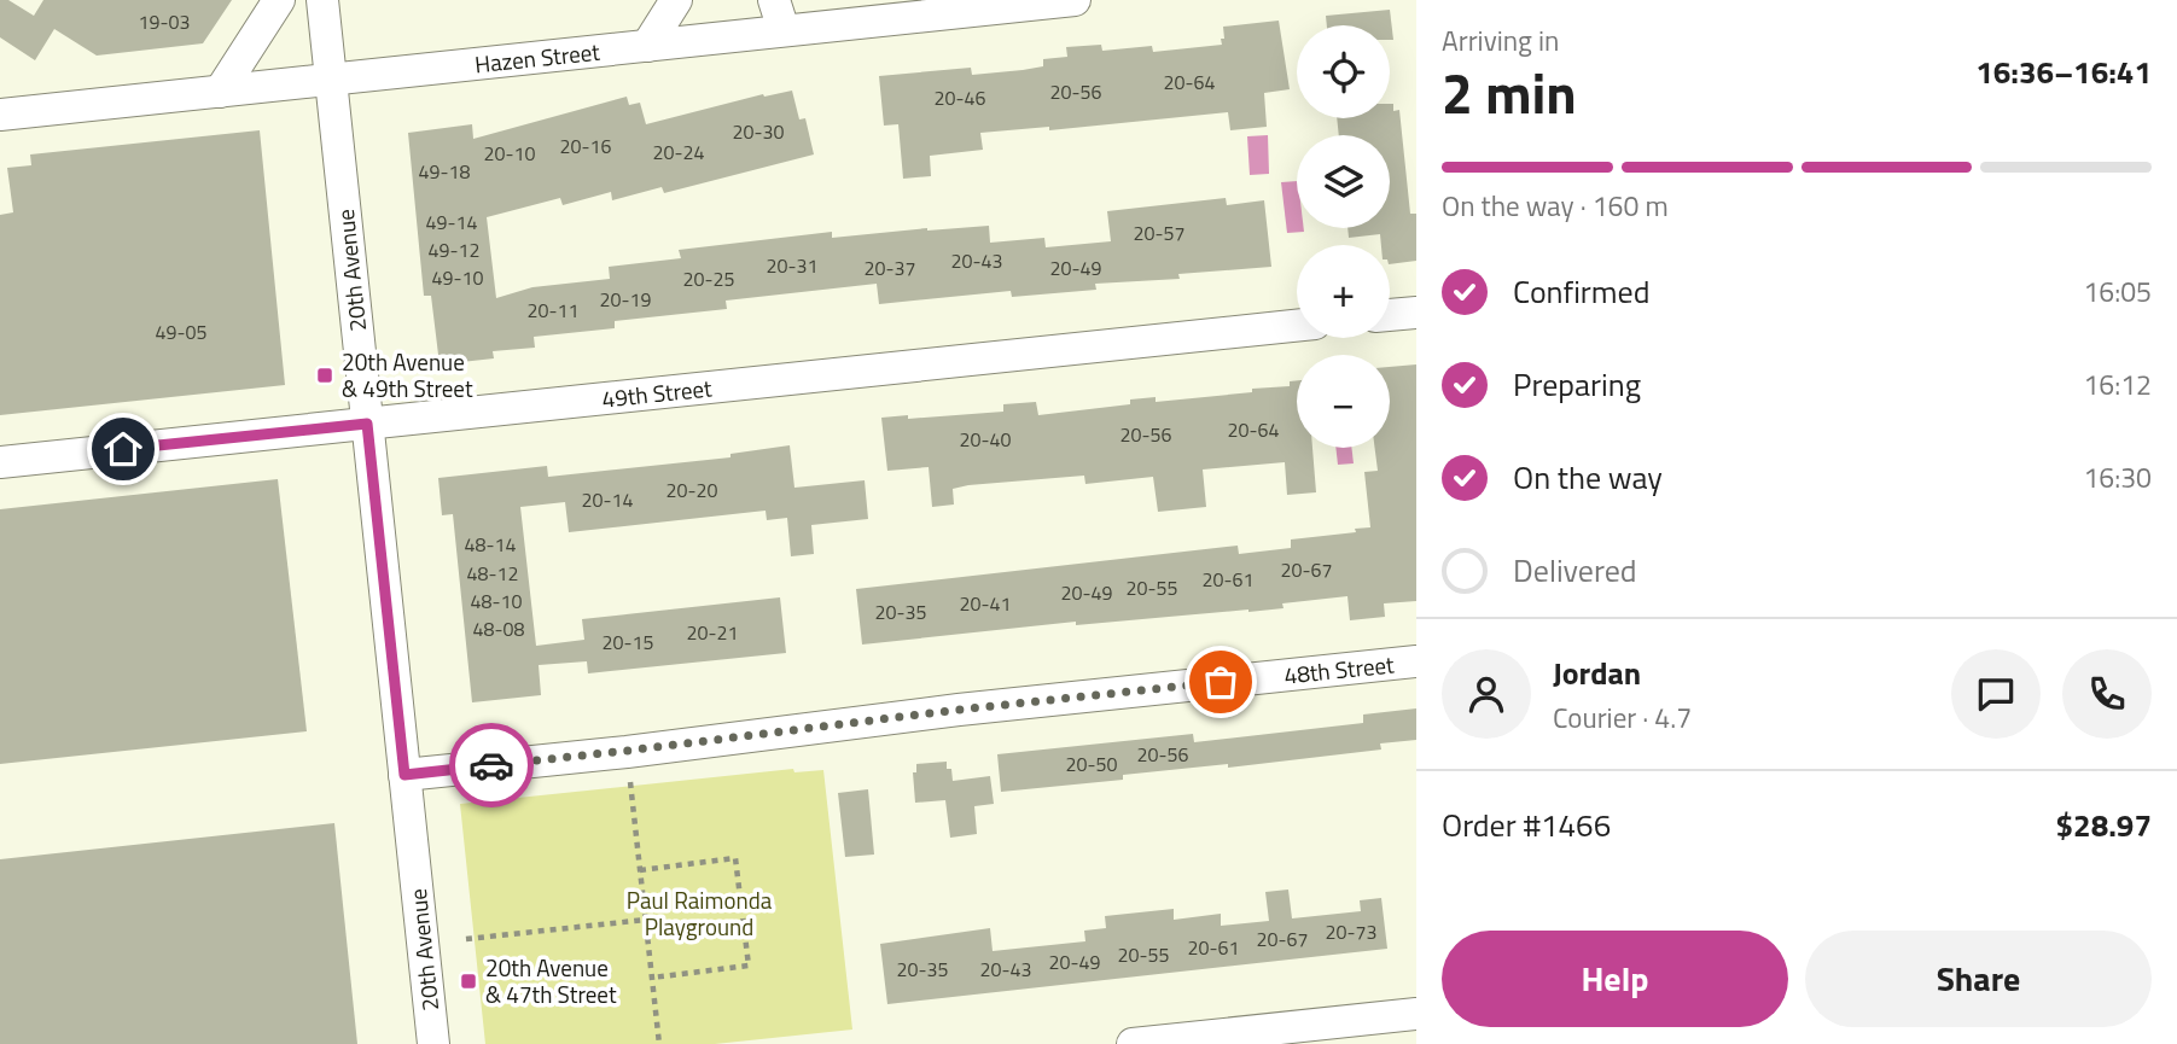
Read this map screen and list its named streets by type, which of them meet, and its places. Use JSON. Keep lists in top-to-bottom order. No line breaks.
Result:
{"streets":{"street":["Hazen Street","20th Avenue","49th Street","48th Street"]},"crossings":[["Hazen Street","20th Avenue"],["20th Avenue","49th Street"],["20th Avenue","48th Street"]],"parks":["Paul Raimonda Playground"],"places":{"transit":["20th Avenue & 49th Street","20th Avenue & 47th Street"]},"house_numbers":["19-03","20-64","20-56","20-46","20-30","20-16","20-24","20-10","49-18","49-14","20-57","49-12","20-43","20-31","20-37","20-49","49-10","20-25","20-19","20-11","49-05","20-64","20-56","20-40","20-20","20-14","48-14","20-67","48-12","20-61","20-55","20-49","48-10","20-41","20-35","48-08","20-21","20-15","20-56","20-50","20-73","20-67","20-61","20-55","20-49","20-35","20-43"],"page":{"heading":["2 min","Arriving in","16:36–16:41"],"panel":["Jordan","Courier · 4.7","Order #1466","$28.97"],"map_buttons":["+","−"],"bar":"On the way · 160 m","list":[["Confirmed","16:05"],["Preparing","16:12"],["On the way","16:30"],"Delivered"],"buttons":["Help","Share"]}}
